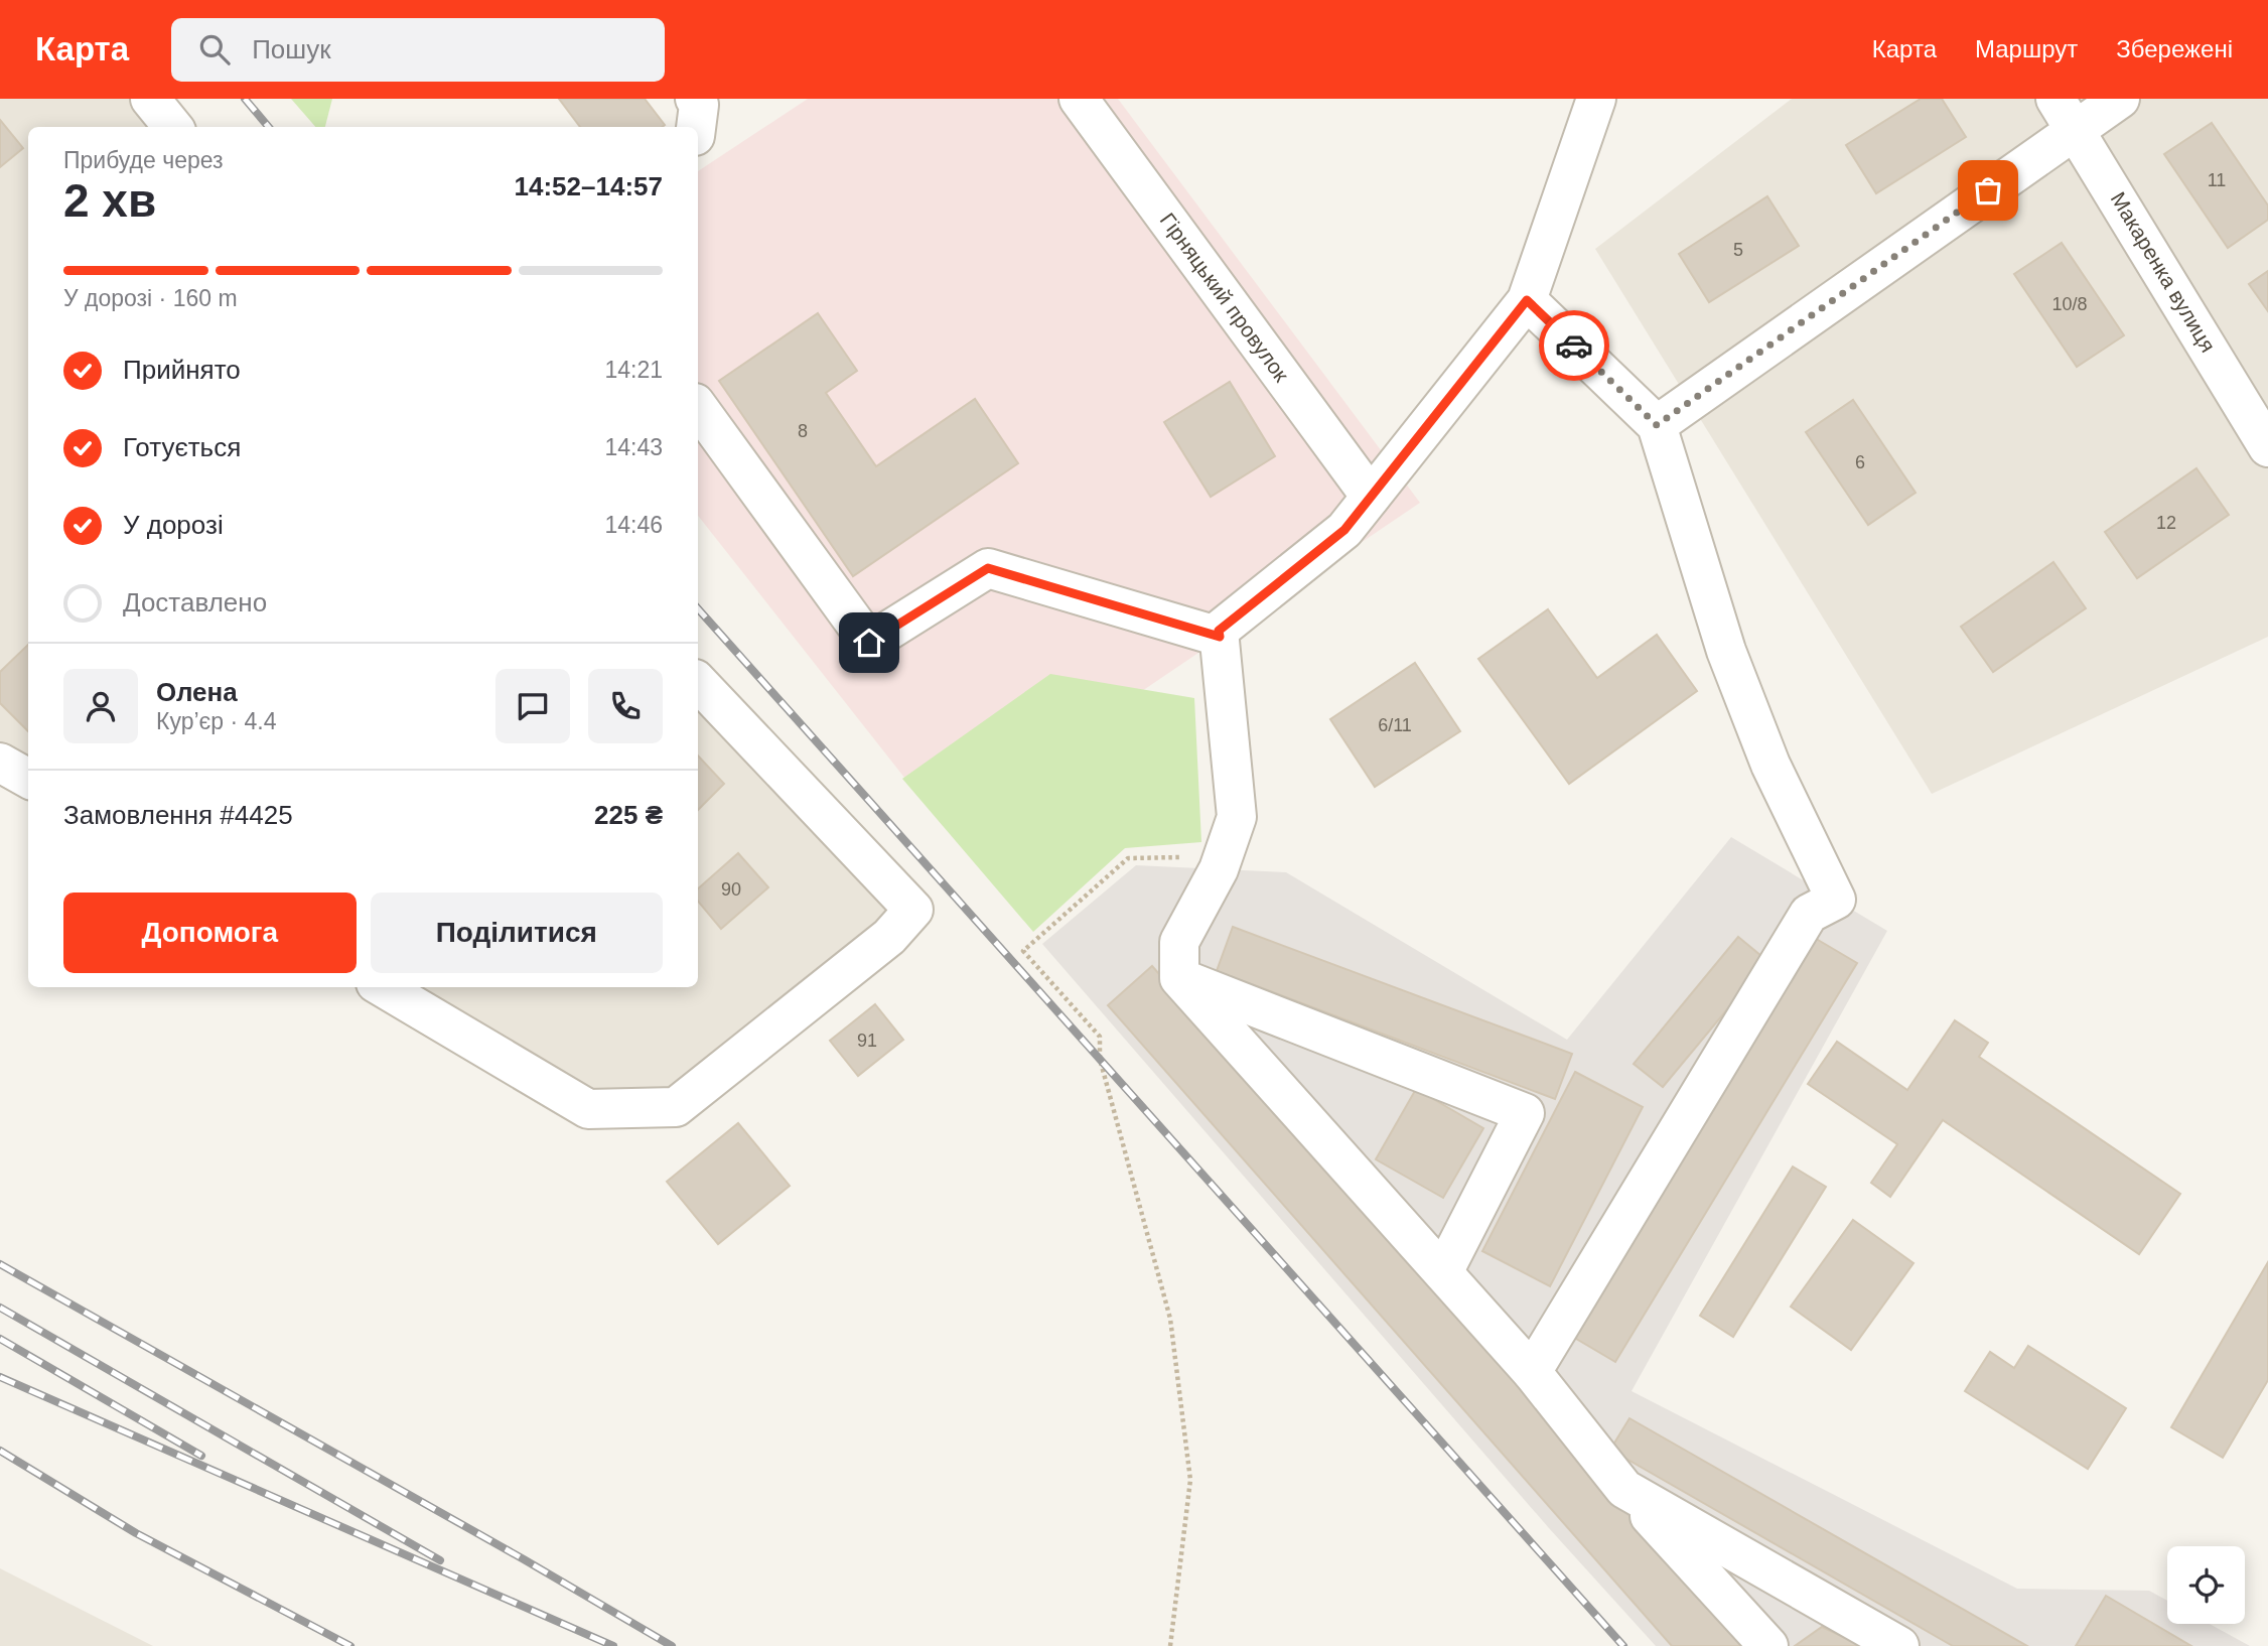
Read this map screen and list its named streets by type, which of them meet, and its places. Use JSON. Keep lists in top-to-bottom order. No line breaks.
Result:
{"streets":{"street":["Макаренка вулиця","Гірняцький провулок"]},"house_numbers":["11","5","10/8","8","6","12","6/11","90","91"],"page":{"header":"Карта","search":"Пошук","nav":["Карта","Маршрут","Збережені"],"heading":["2 хв","Прибуде через","14:52–14:57"],"panel":["Олена","Кур’єр · 4.4","Замовлення #4425","225 ₴"],"bar":"У дорозі · 160 m","list":[["Прийнято","14:21"],["Готується","14:43"],["У дорозі","14:46"],"Доставлено"],"buttons":["Допомога","Поділитися"]}}
